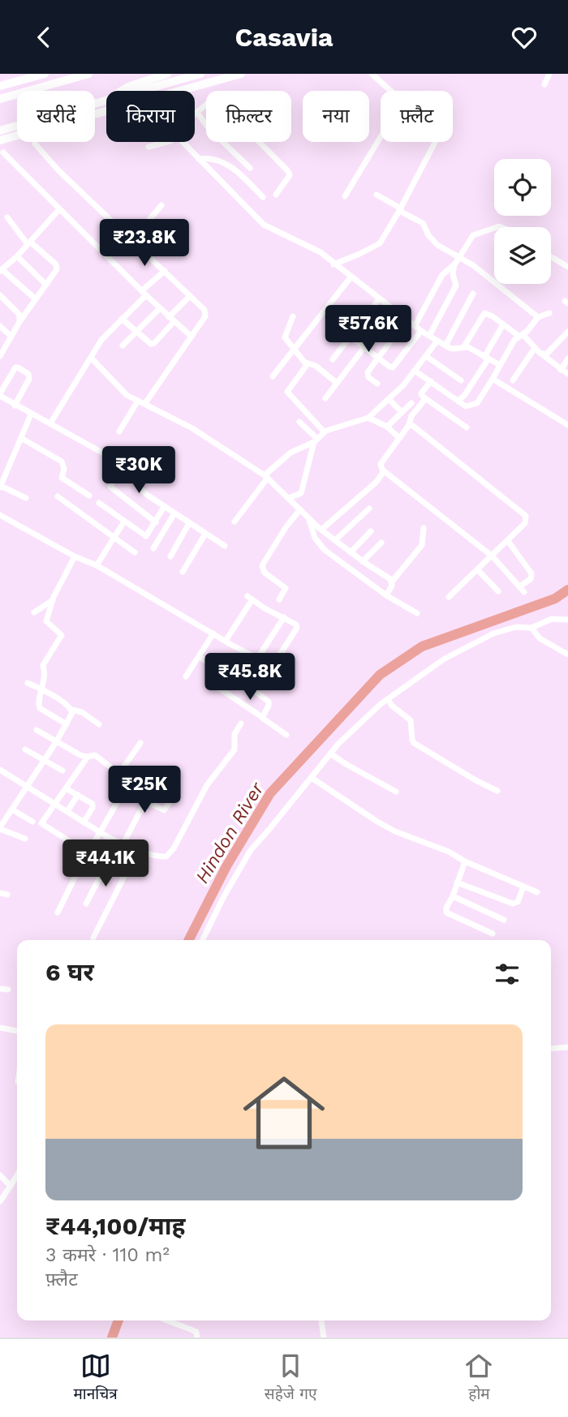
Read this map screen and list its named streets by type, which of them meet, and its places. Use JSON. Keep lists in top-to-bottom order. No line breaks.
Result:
{"water":["Hindon River"],"page":{"header":"Casavia","chip":["खरीदें","किराया","फ़िल्टर","नया","फ़्लैट"],"price":["₹23.8K","₹57.6K","₹30K","₹45.8K","₹25K","₹44.1K"],"heading":"6 घर","list":[{"name":"₹44,100/माह","note":"3 कमरे · 110 m² · फ़्लैट"}],"tabs":["मानचित्र","सहेजे गए","होम"]}}
